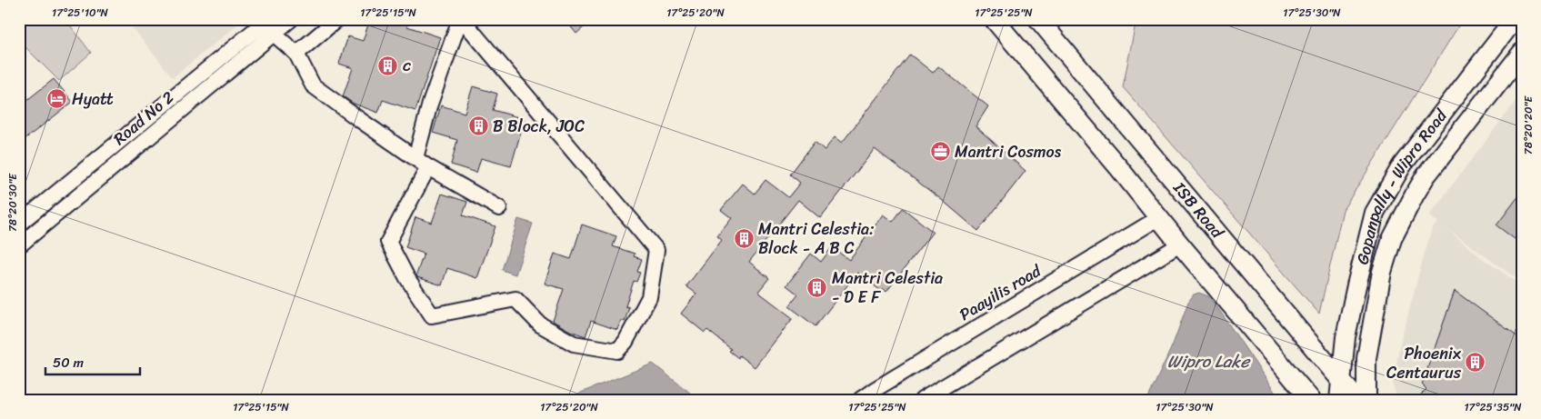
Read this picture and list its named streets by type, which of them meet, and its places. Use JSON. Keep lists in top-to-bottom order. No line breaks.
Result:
{"streets":{"main road":["Gopanpally - Wipro Road","ISB Road"],"street":["Road No 2","Paayilis road"]},"crossings":[["Gopanpally - Wipro Road","ISB Road"]],"water":["Wipro Lake"],"places":{"building":["c","B Block, JOC","Mantri Celestia: Block - A B C","Mantri Celestia - D E F","Phoenix Centaurus"],"hotel":["Hyatt"],"office":["Mantri Cosmos"]},"scale_bar":"50 m","coordinates":["17°25'10\"N","17°25'15\"N","17°25'20\"N","17°25'25\"N","17°25'30\"N","78°20'20\"E","78°20'30\"E","17°25'35\"N"]}
